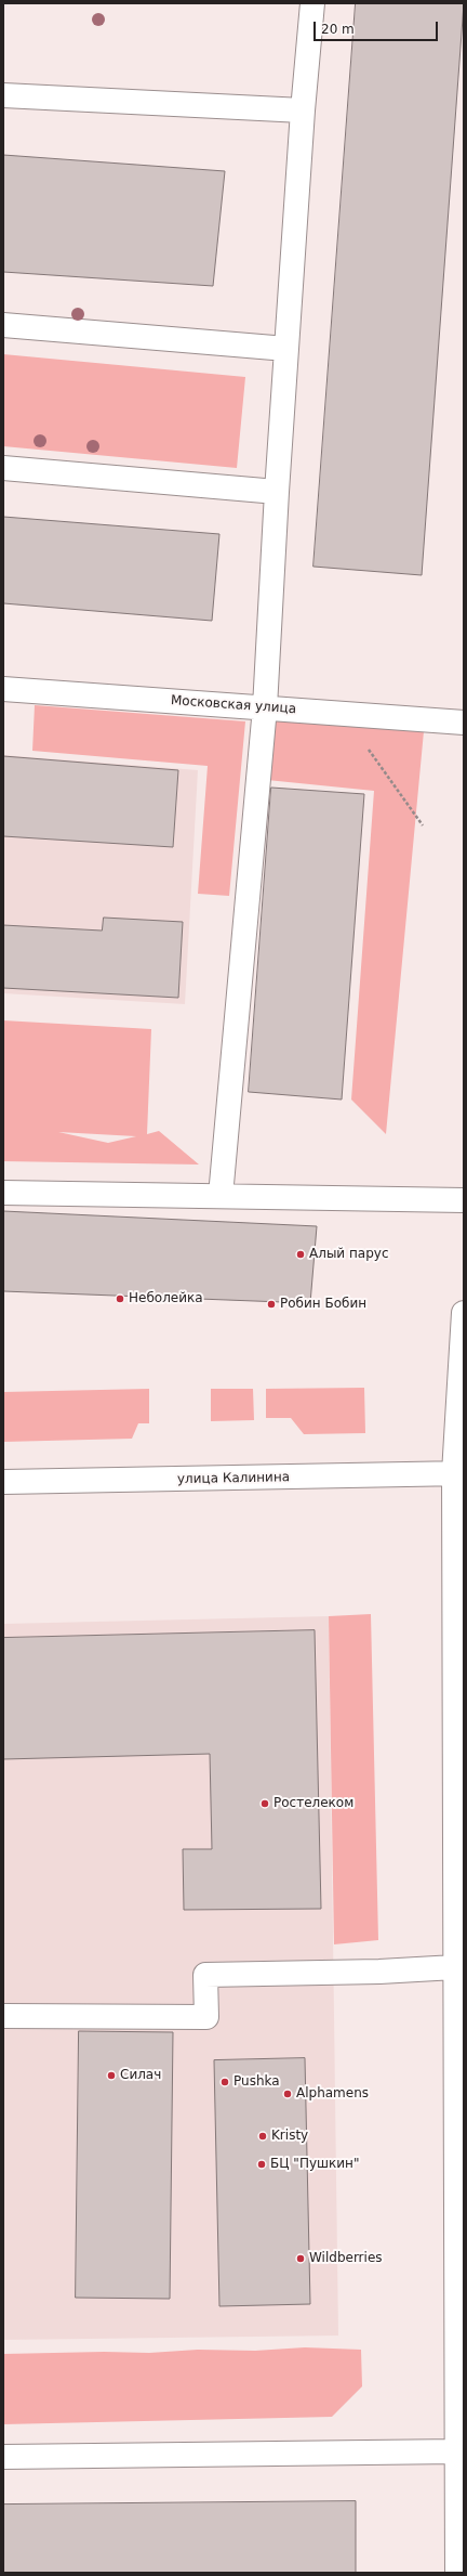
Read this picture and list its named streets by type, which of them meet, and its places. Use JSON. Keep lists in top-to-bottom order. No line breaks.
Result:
{"streets":{"street":["Московская улица","улица Калинина"]},"places":["Алый парус","Неболейка","Робин Бобин","Ростелеком","Силач","Pushka","Alphamens","Kristy","БЦ \"Пушкин\"","Wildberries"],"scale_bar":"20 m"}
